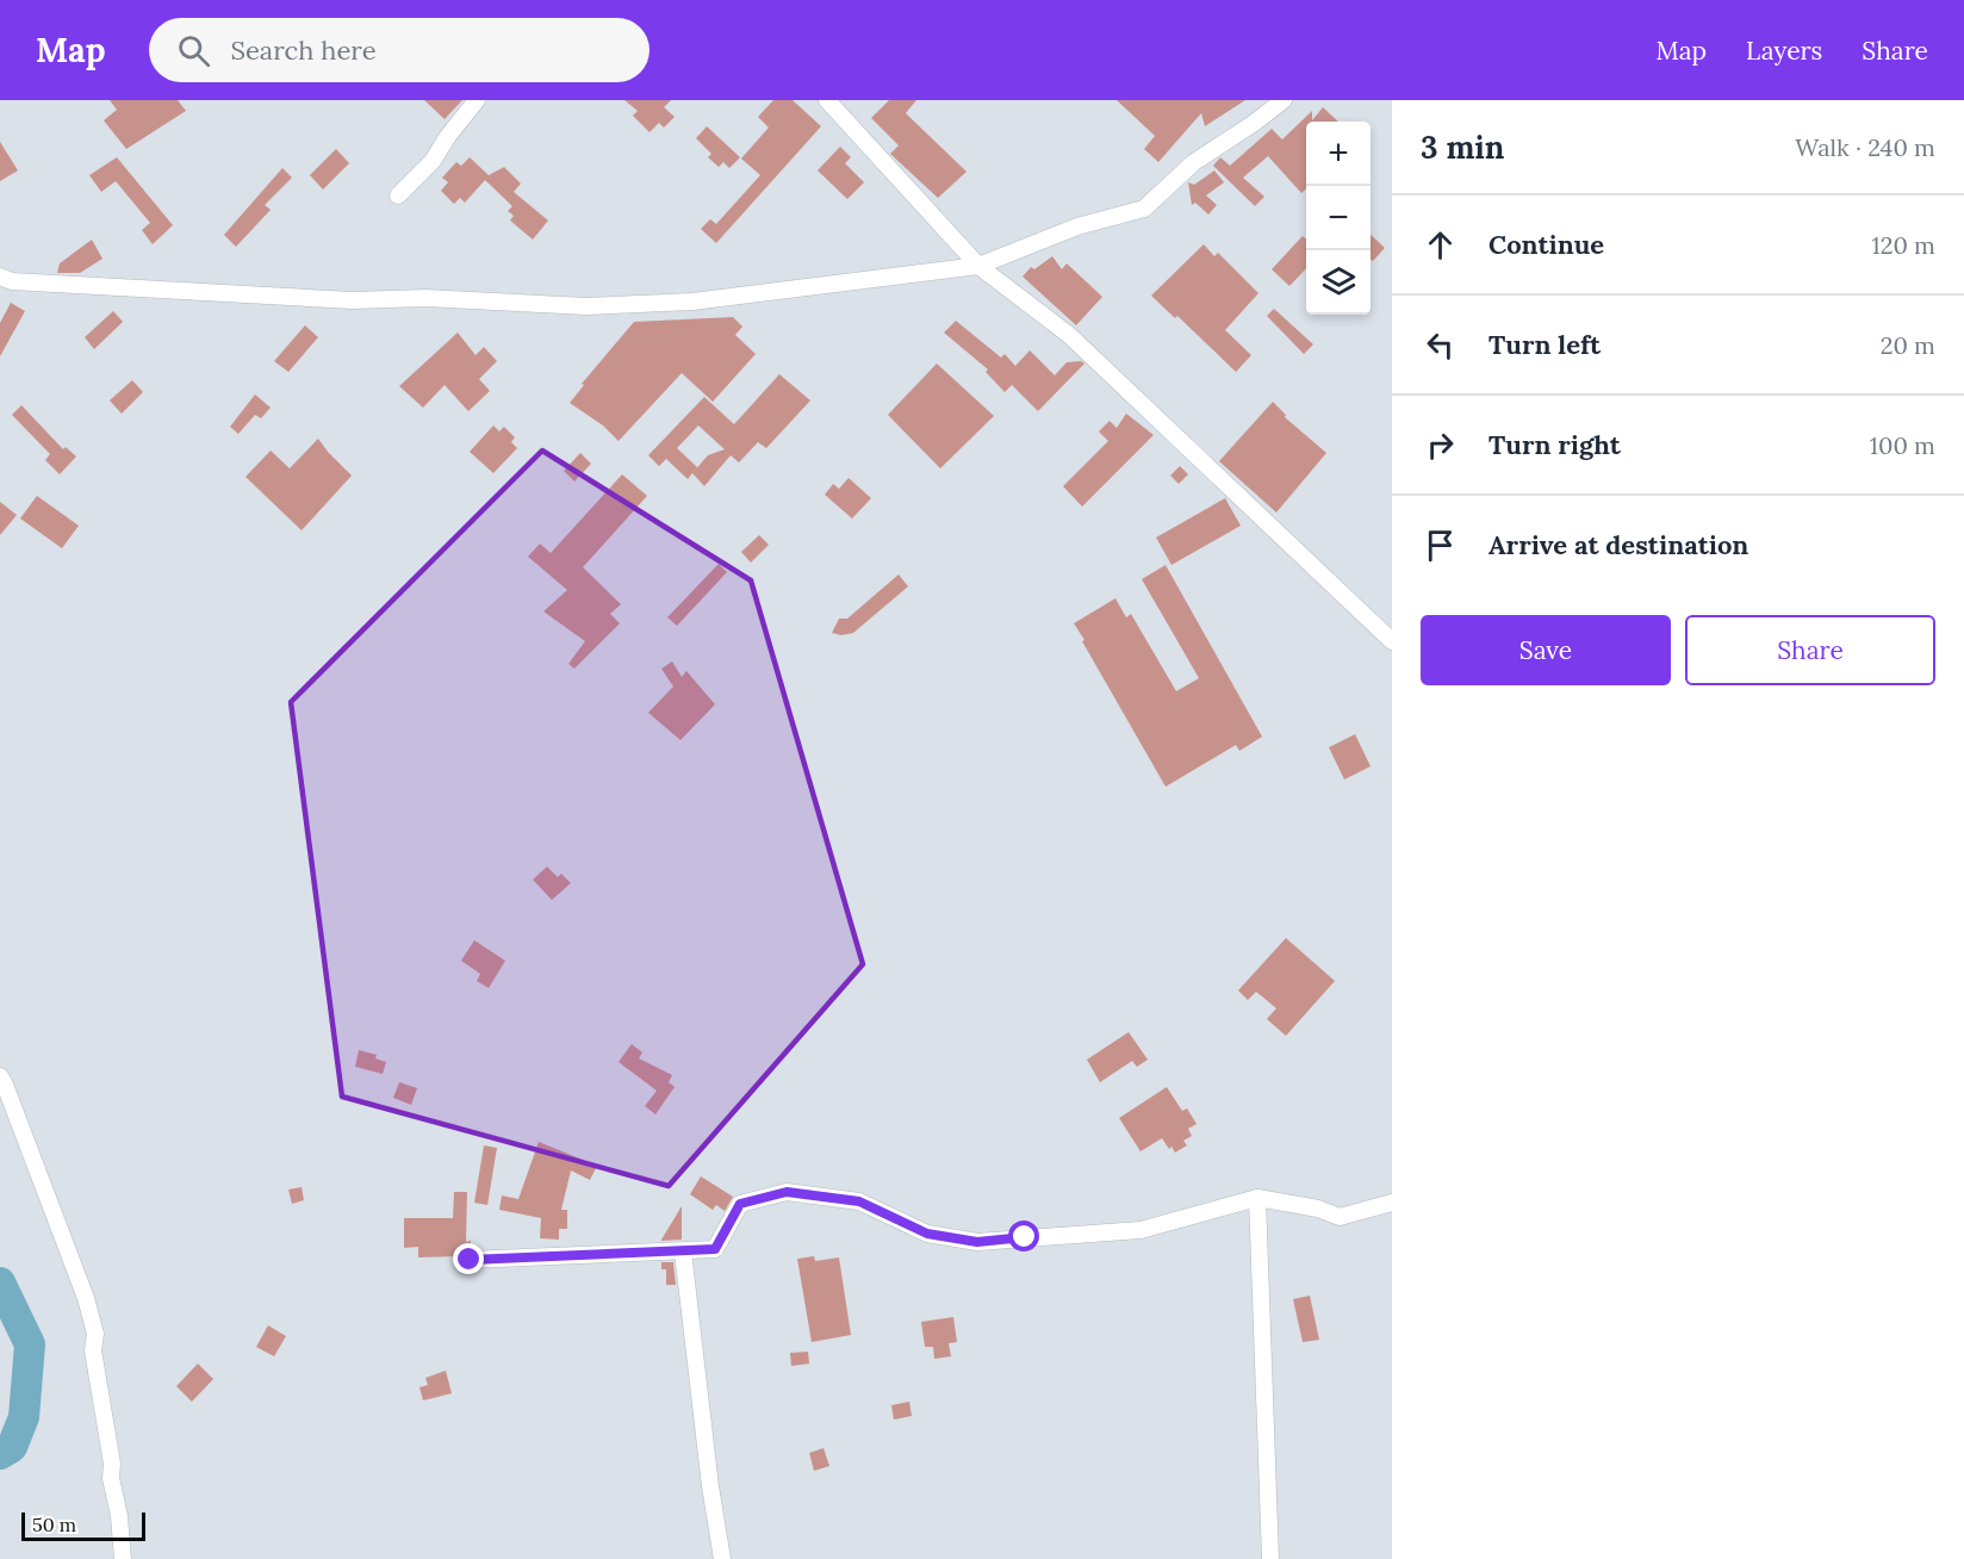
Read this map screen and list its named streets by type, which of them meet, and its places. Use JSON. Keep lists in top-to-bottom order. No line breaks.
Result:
{"scale_bar":"50 m","page":{"header":"Map","search":"Search here","nav":["Map","Layers","Share"],"heading":["3 min","Walk · 240 m"],"map_buttons":["+","−"],"list":[["Continue","120 m"],["Turn left","20 m"],["Turn right","100 m"],"Arrive at destination"],"buttons":["Save","Share"],"scale":"50 m"}}
